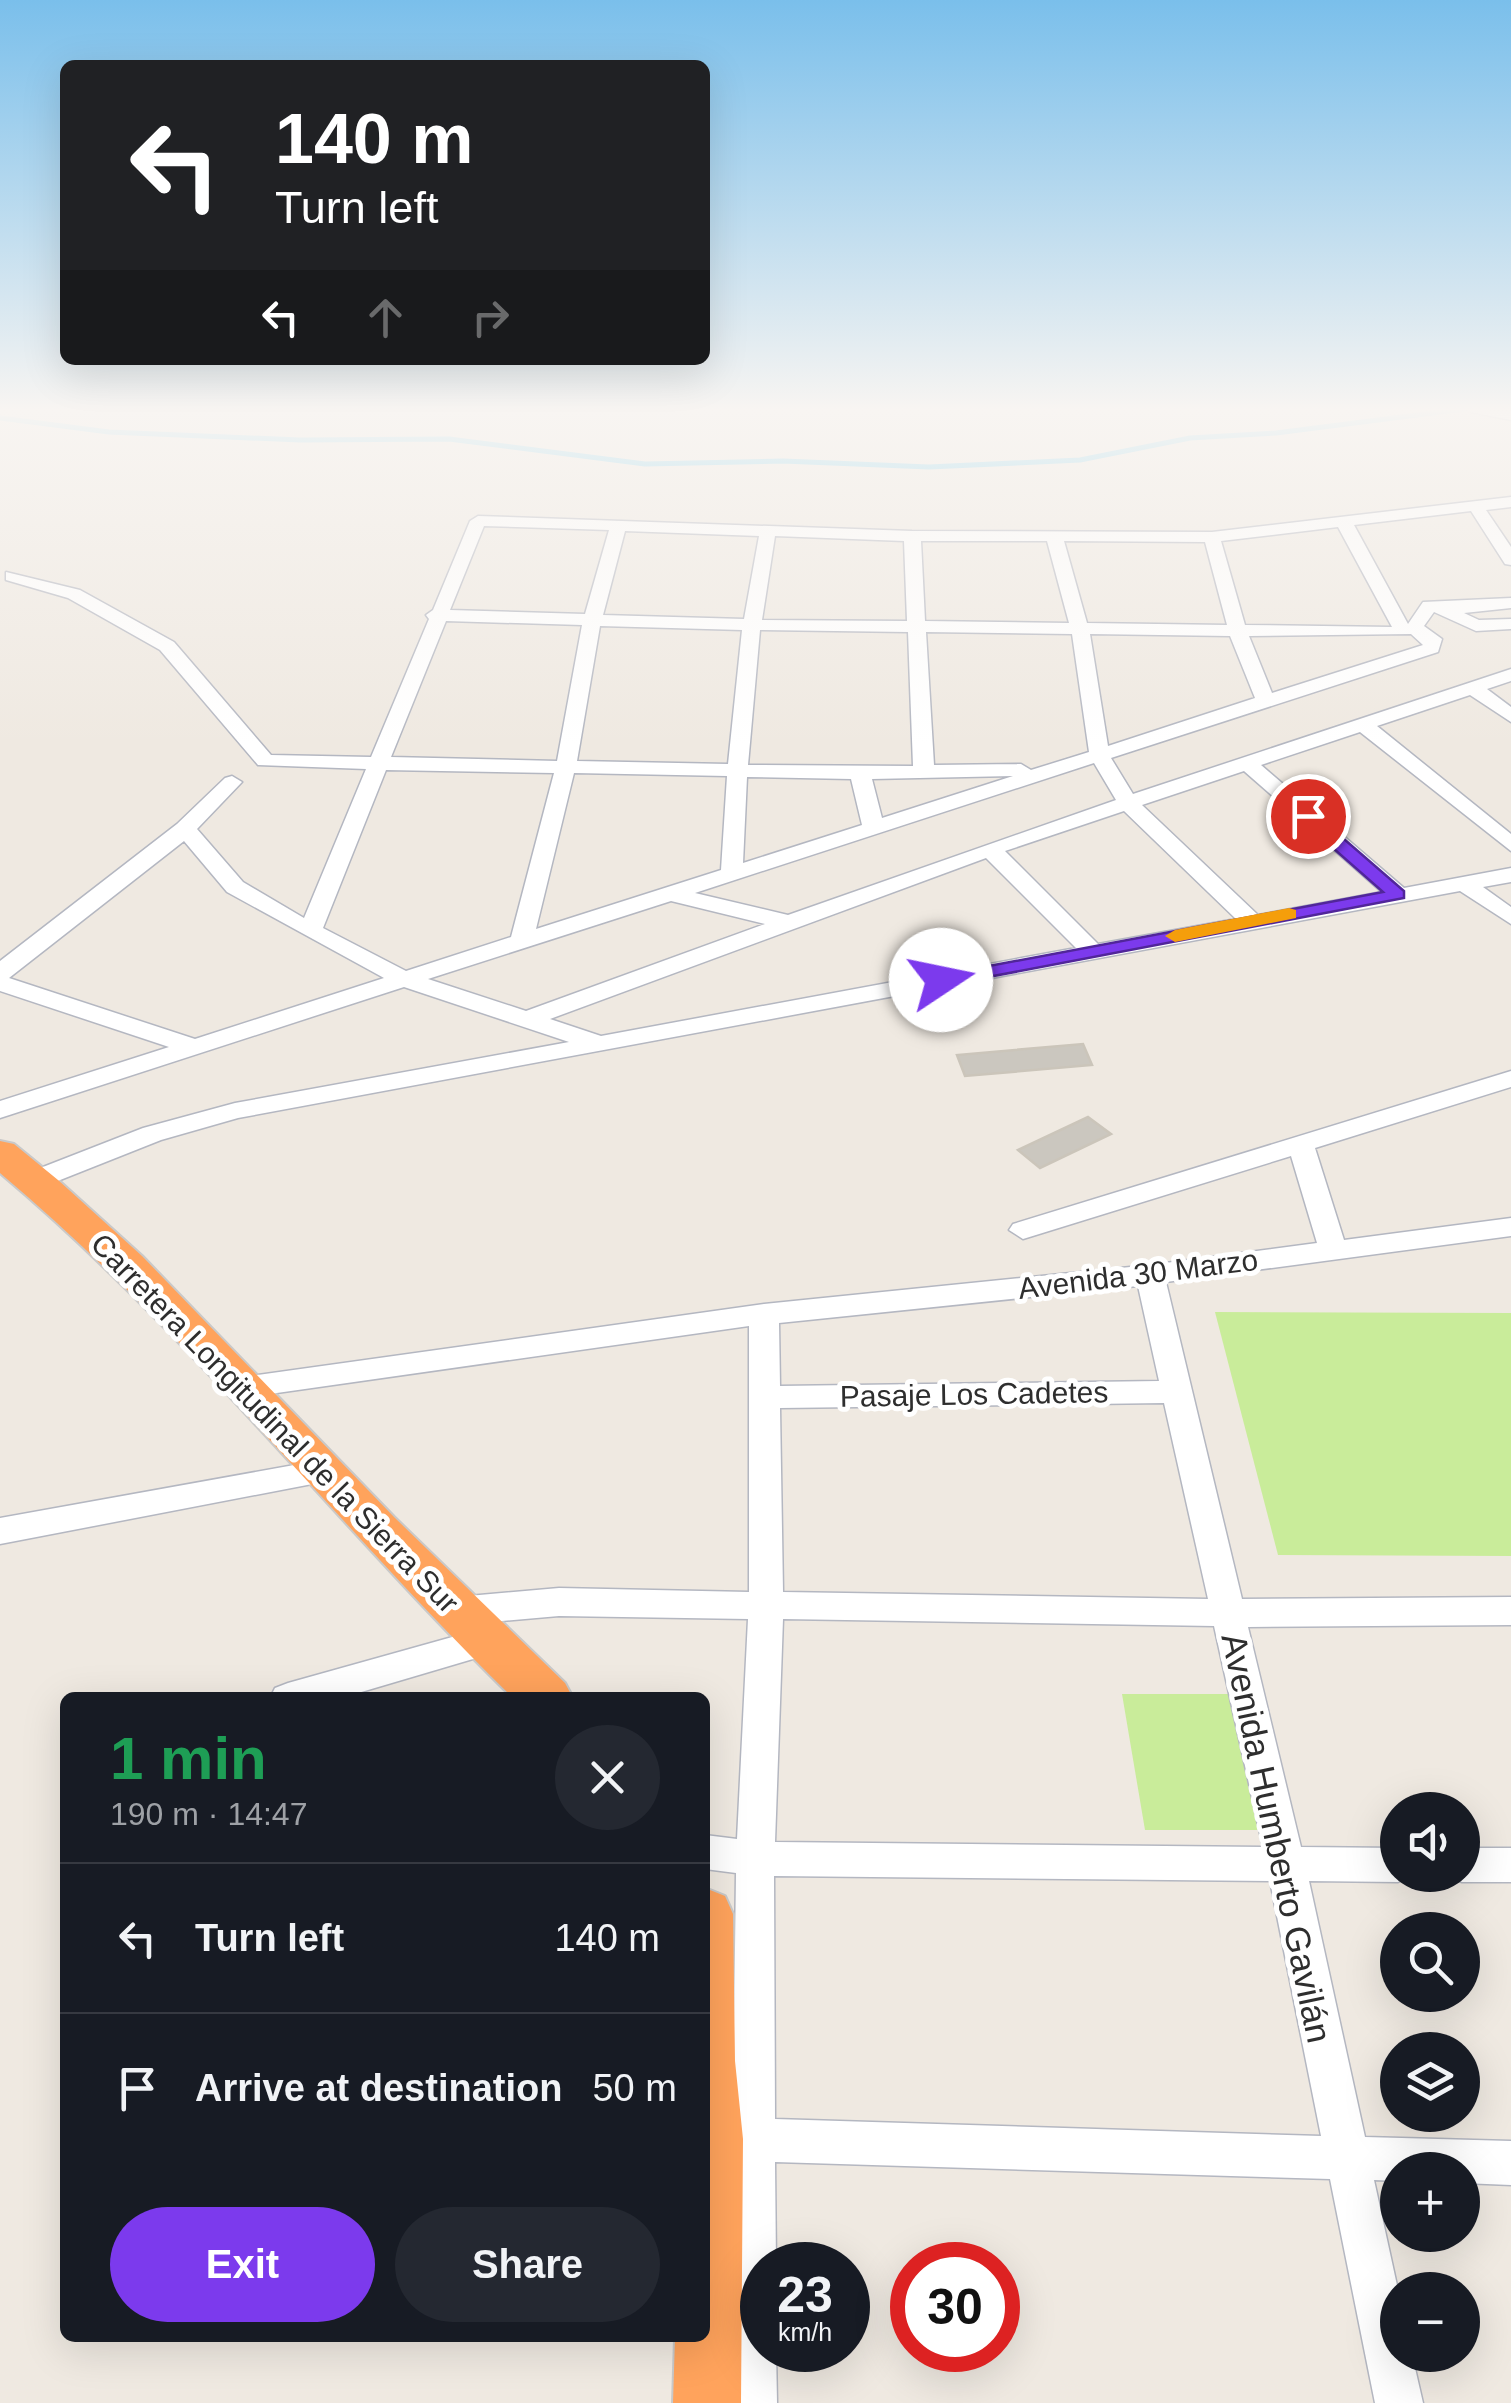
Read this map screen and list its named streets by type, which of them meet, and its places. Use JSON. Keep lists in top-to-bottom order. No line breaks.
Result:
{"streets":{"highway":["Carretera Longitudinal de la Sierra Sur"],"street":["Avenida 30 Marzo","Pasaje Los Cadetes","Avenida Humberto Gavilán"]},"crossings":[["Avenida 30 Marzo","Carretera Longitudinal de la Sierra Sur"],["Avenida 30 Marzo","Avenida Humberto Gavilán"],["Pasaje Los Cadetes","Avenida Humberto Gavilán"]],"page":{"turn":["140 m","Turn left"],"heading":["1 min","190 m · 14:47"],"map_buttons":["+","−"],"list":[{"name":"Turn left","value":"140 m"},{"name":"Arrive at destination","value":"50 m"}],"buttons":["Exit","Share"],"speed":"23 km/h","limit":"30"}}
